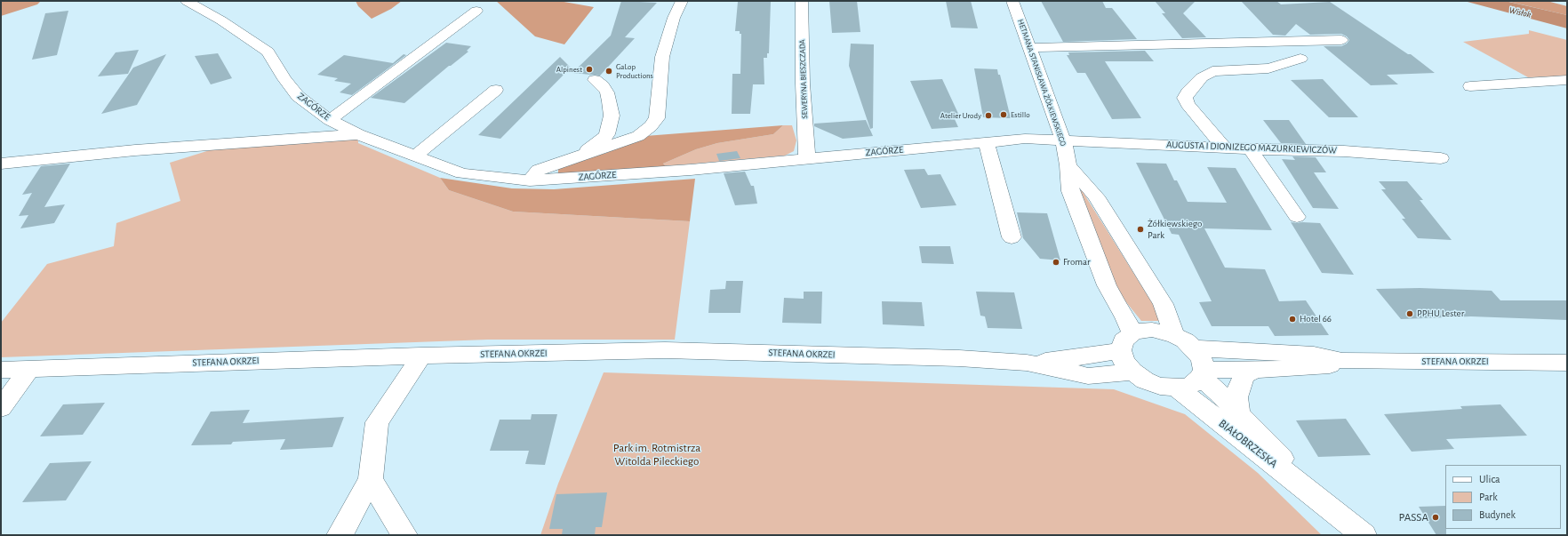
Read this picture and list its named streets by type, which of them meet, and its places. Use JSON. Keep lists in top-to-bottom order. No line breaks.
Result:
{"streets":{"street":["SEWERYNA BIESZCZADA","HETMANA STANISŁAWA ŻÓŁKIEWSKIEGO","ZAGÓRZE","AUGUSTA I DIONIZEGO MAZURKIEWICZÓW","STEFANA OKRZEI","BIAŁOBRZESKA"]},"crossings":[["SEWERYNA BIESZCZADA","ZAGÓRZE"],["HETMANA STANISŁAWA ŻÓŁKIEWSKIEGO","ZAGÓRZE"],["HETMANA STANISŁAWA ŻÓŁKIEWSKIEGO","AUGUSTA I DIONIZEGO MAZURKIEWICZÓW"],["HETMANA STANISŁAWA ŻÓŁKIEWSKIEGO","STEFANA OKRZEI"],["HETMANA STANISŁAWA ŻÓŁKIEWSKIEGO","BIAŁOBRZESKA"],["ZAGÓRZE","AUGUSTA I DIONIZEGO MAZURKIEWICZÓW"],["STEFANA OKRZEI","BIAŁOBRZESKA"]],"water":["Wisłok"],"parks":["Park im. Rotmistrza Witolda Pileckiego"],"places":["Alpinest","GaLop Productions","Estillo","Atelier Urody","Żółkiewskiego Park","Fromar","PPHU Lester","Hotel 66","PASSA"],"legend":["Ulica","Park","Budynek"]}
